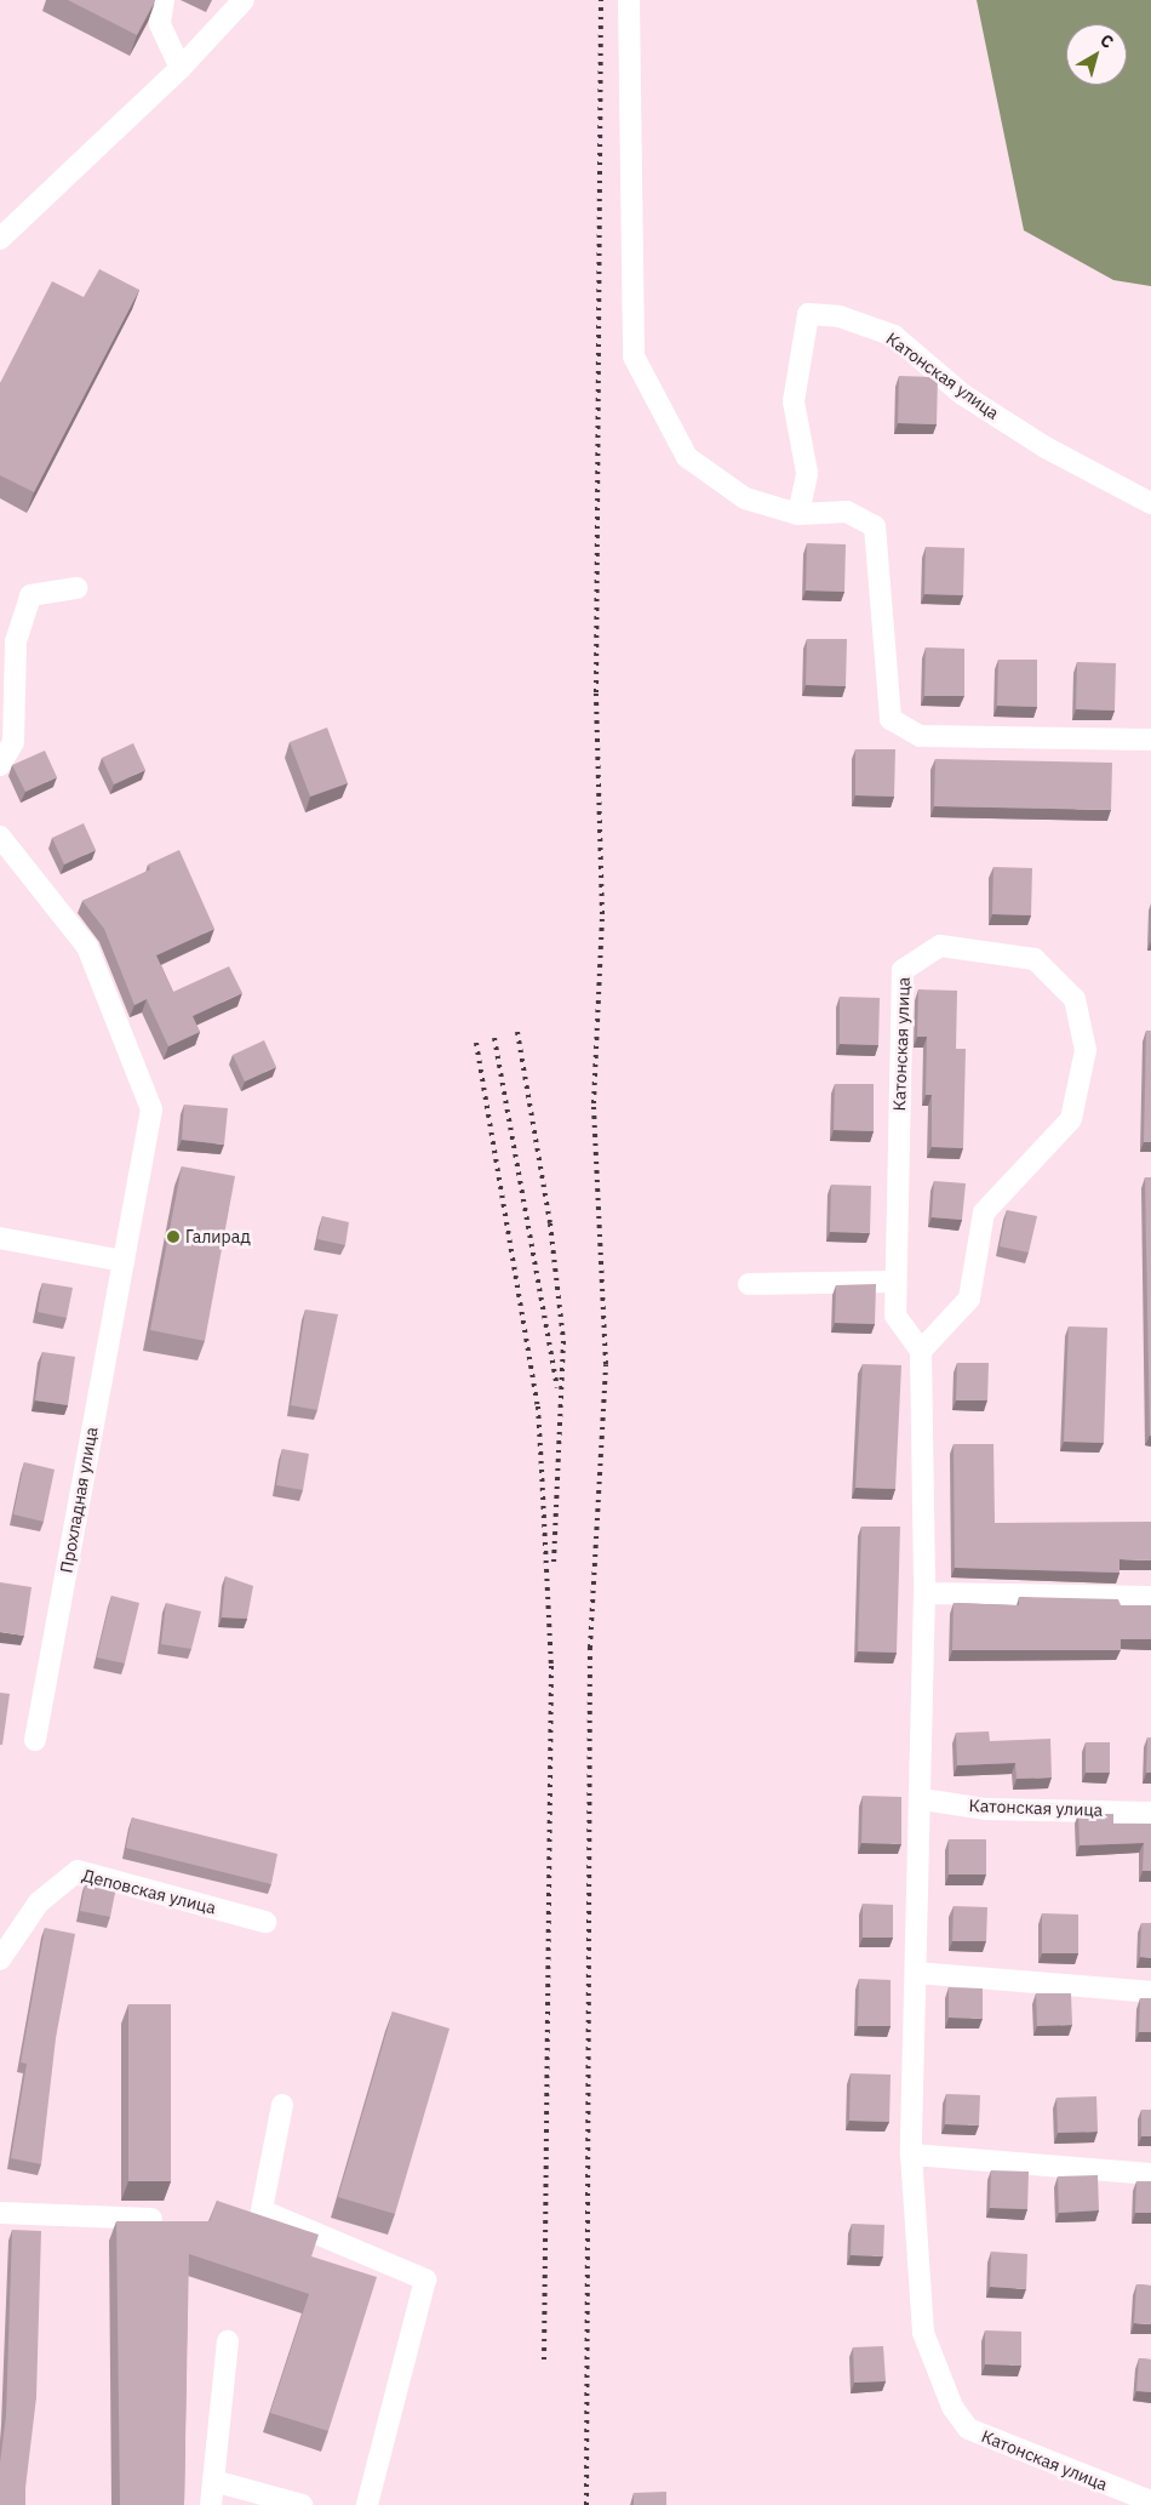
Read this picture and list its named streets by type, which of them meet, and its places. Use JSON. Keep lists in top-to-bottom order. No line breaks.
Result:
{"streets":{"street":["Катонская улица","Прохладная улица","Деповская улица"]},"places":["Галирад"],"north":"top right"}
